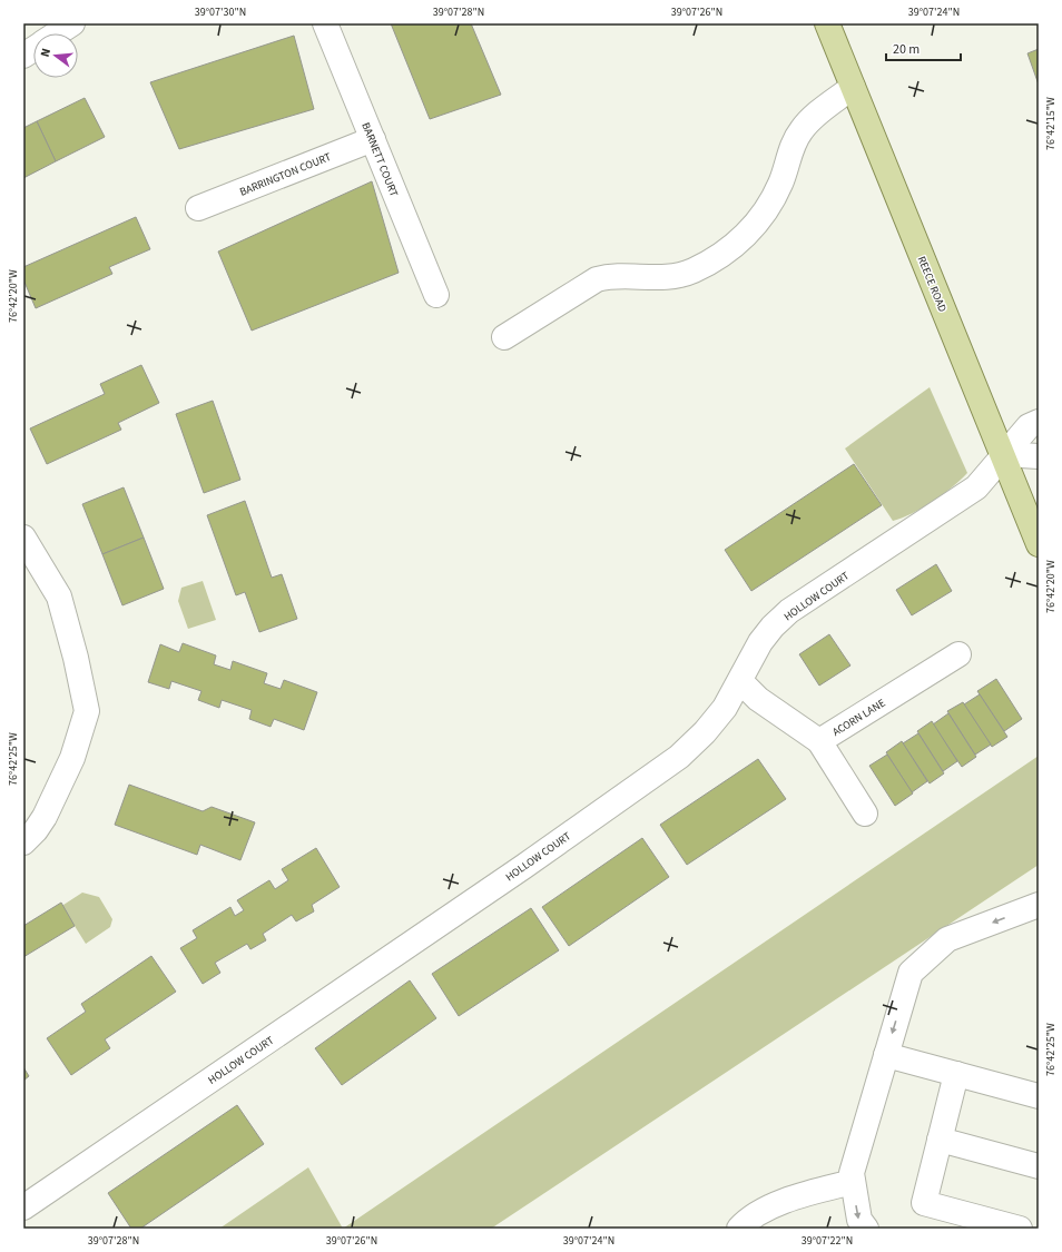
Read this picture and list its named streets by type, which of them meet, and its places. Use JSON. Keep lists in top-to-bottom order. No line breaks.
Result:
{"streets":{"main road":["REECE ROAD"],"street":["BARNETT COURT","BARRINGTON COURT","HOLLOW COURT","ACORN LANE"]},"crossings":[["BARNETT COURT","BARRINGTON COURT"],["REECE ROAD","HOLLOW COURT"],["HOLLOW COURT","ACORN LANE"]],"scale_bar":"20 m","north":"left","coordinates":["39°07'30\"N","39°07'28\"N","39°07'26\"N","39°07'24\"N","76°42'15\"W","76°42'20\"W","76°42'25\"W","39°07'22\"N"]}
